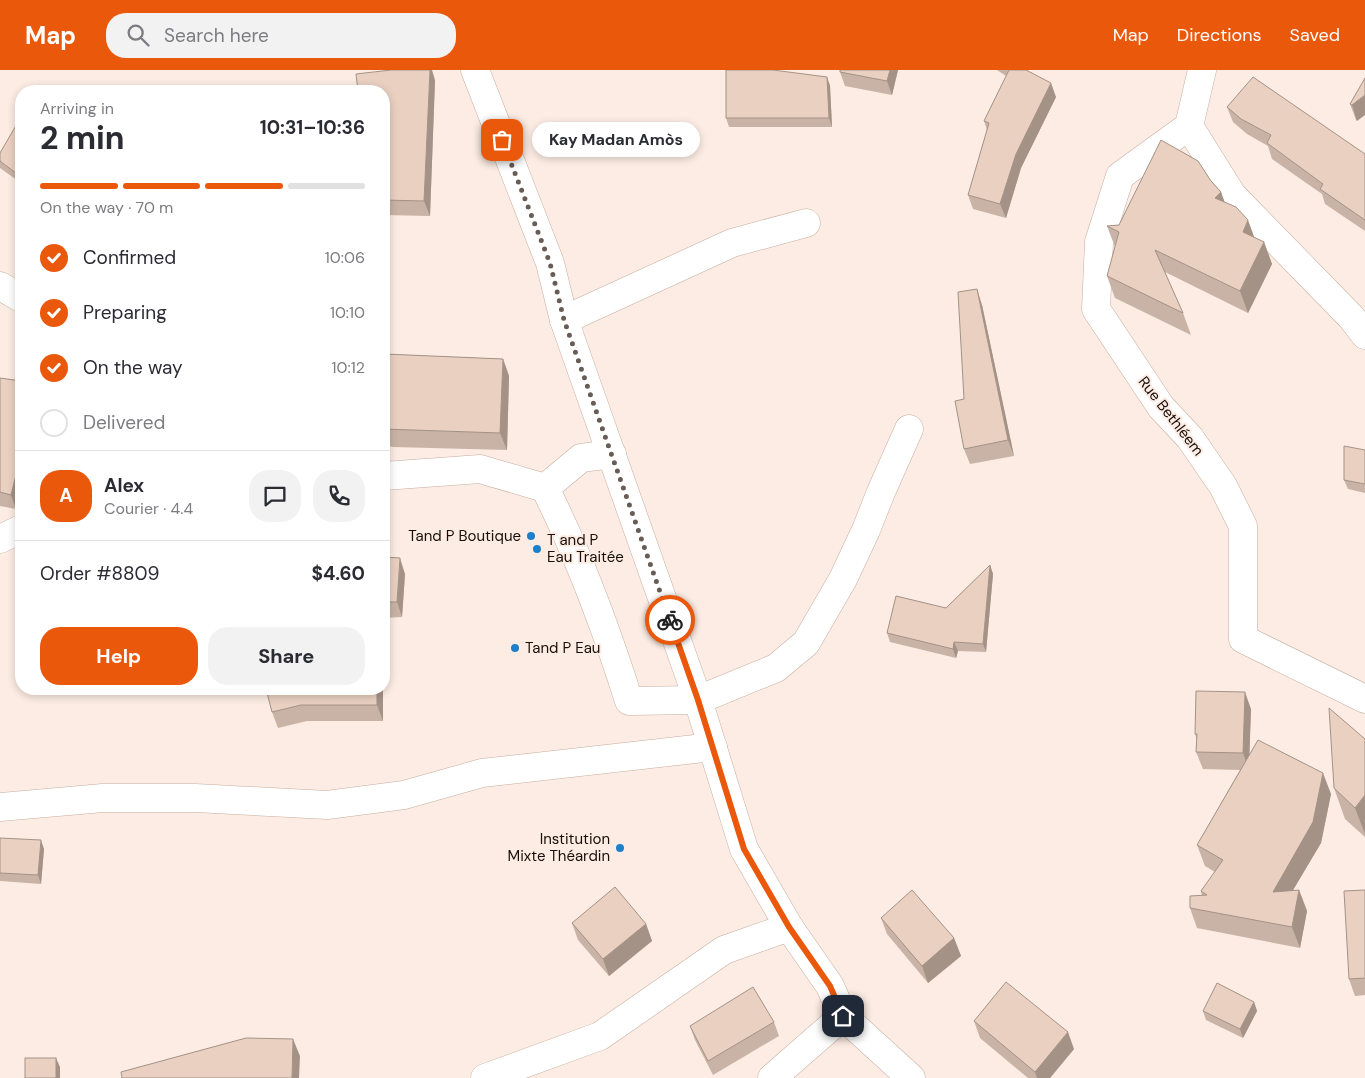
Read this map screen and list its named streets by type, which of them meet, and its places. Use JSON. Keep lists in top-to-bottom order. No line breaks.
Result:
{"streets":{"street":["Rue Bethléem"]},"places":["Kay Madan Amòs","Tand P Boutique","T and P Eau Traitée","Tand P Eau","Institution Mixte Théardin"],"page":{"header":"Map","search":"Search here","nav":["Map","Directions","Saved"],"heading":["2 min","Arriving in","10:31–10:36"],"panel":["Alex","Courier · 4.4","Order #8809","$4.60"],"bubble":"Kay Madan Amòs","bar":"On the way · 70 m","list":[["Confirmed","10:06"],["Preparing","10:10"],["On the way","10:12"],"Delivered"],"round":"A","buttons":["Help","Share"]}}
